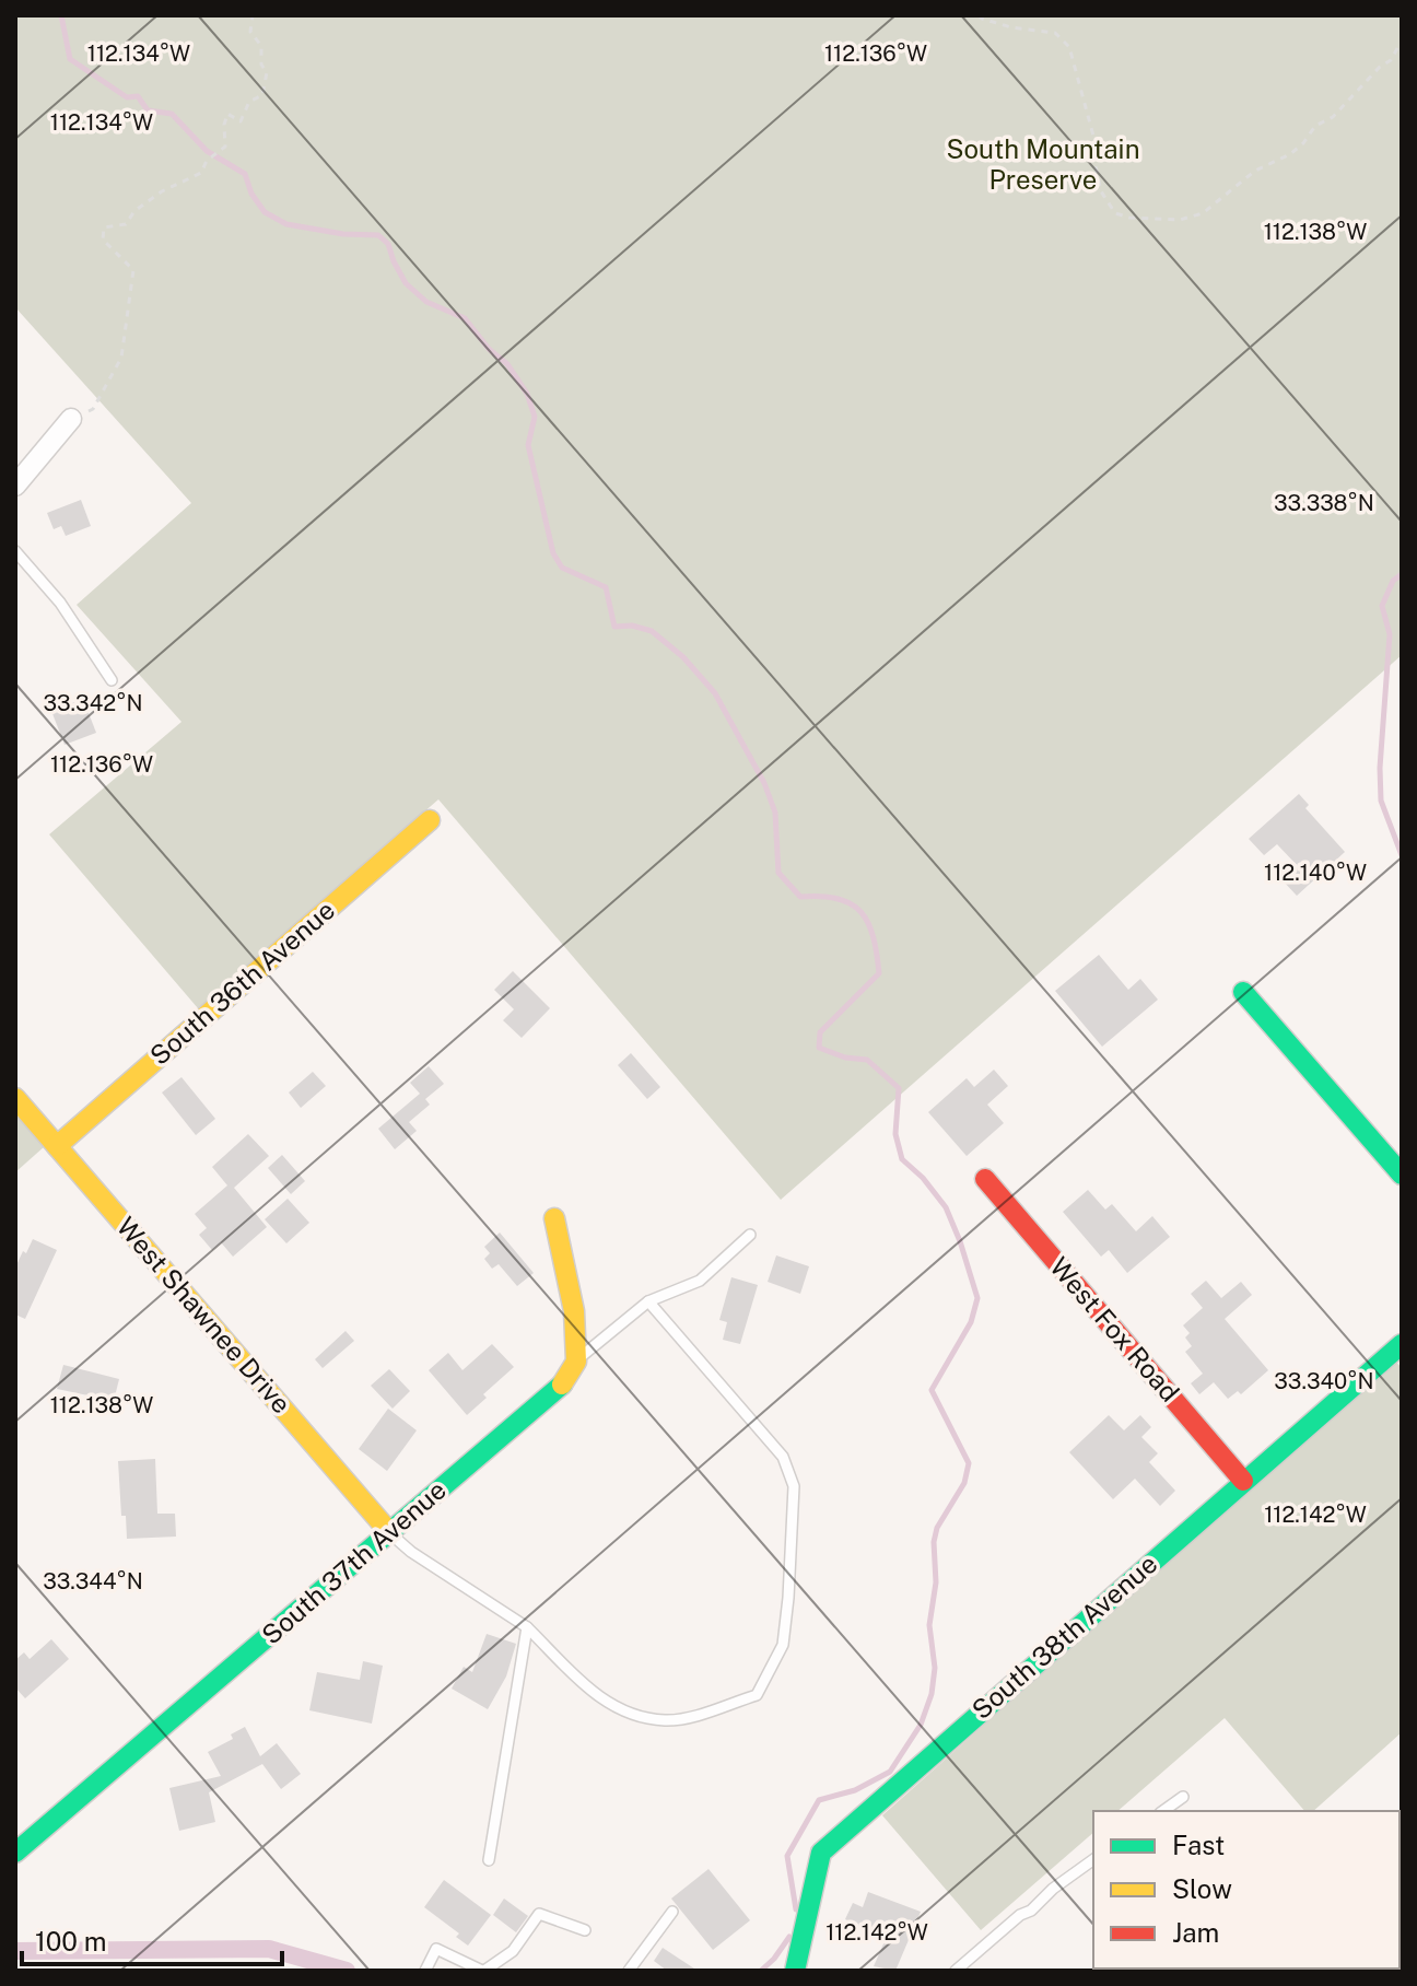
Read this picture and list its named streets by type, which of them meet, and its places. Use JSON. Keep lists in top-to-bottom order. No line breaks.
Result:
{"streets":{"street":["South 36th Avenue","West Shawnee Drive","West Fox Road","South 37th Avenue","South 38th Avenue"]},"crossings":[["South 36th Avenue","West Shawnee Drive"],["West Shawnee Drive","South 37th Avenue"],["West Fox Road","South 38th Avenue"]],"parks":["South Mountain Preserve"],"legend":["Fast","Slow","Jam"],"scale_bar":"100 m","coordinates":["112.134°W","112.136°W","112.138°W","33.338°N","33.342°N","112.140°W","33.340°N","112.142°W","33.344°N"]}
